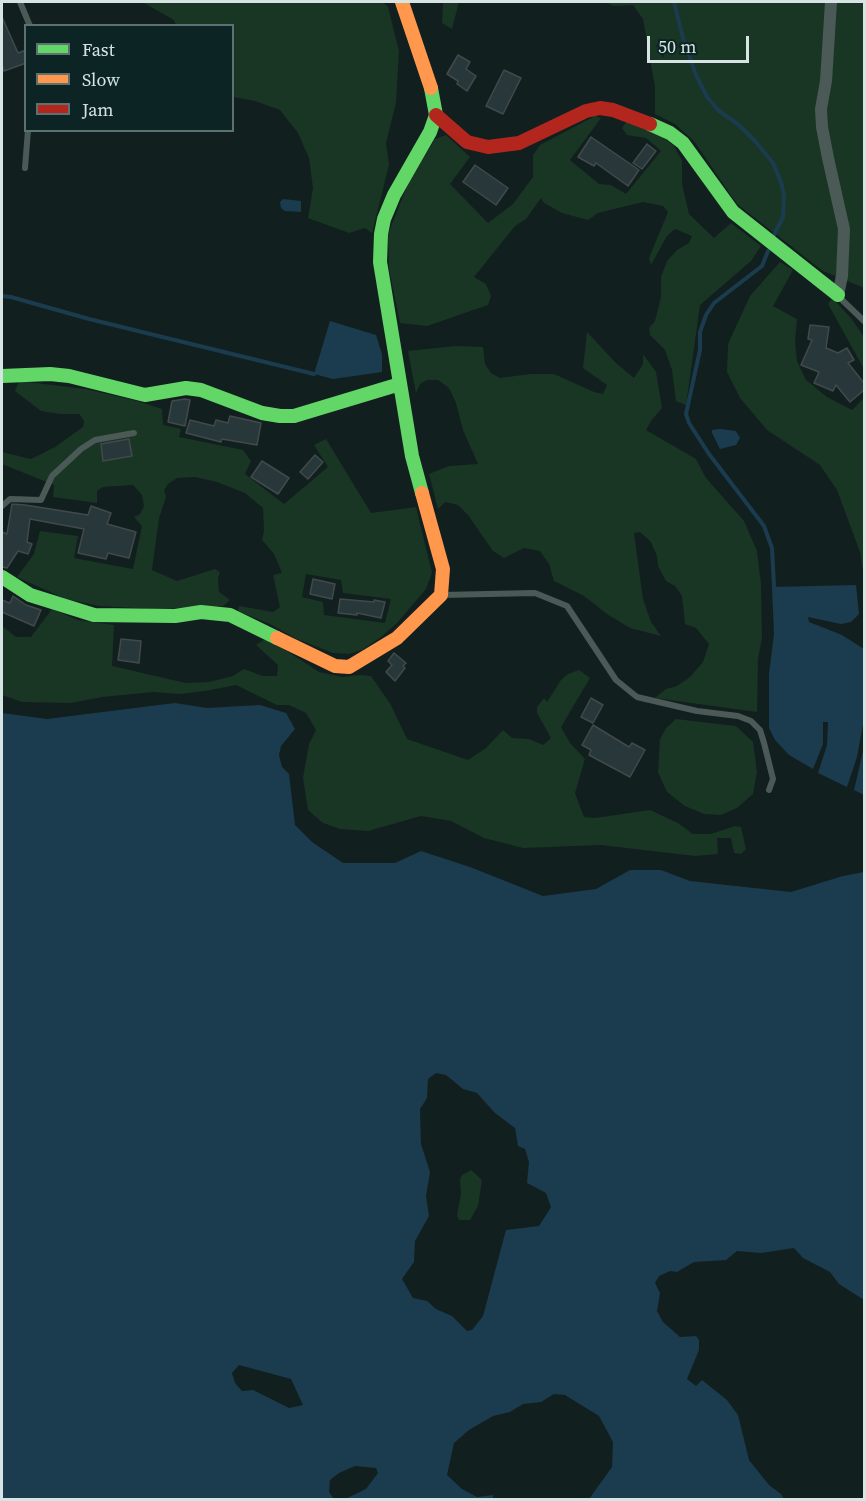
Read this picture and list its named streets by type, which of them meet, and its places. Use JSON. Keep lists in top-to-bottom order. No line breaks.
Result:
{"legend":["Fast","Slow","Jam"],"scale_bar":"50 m"}
